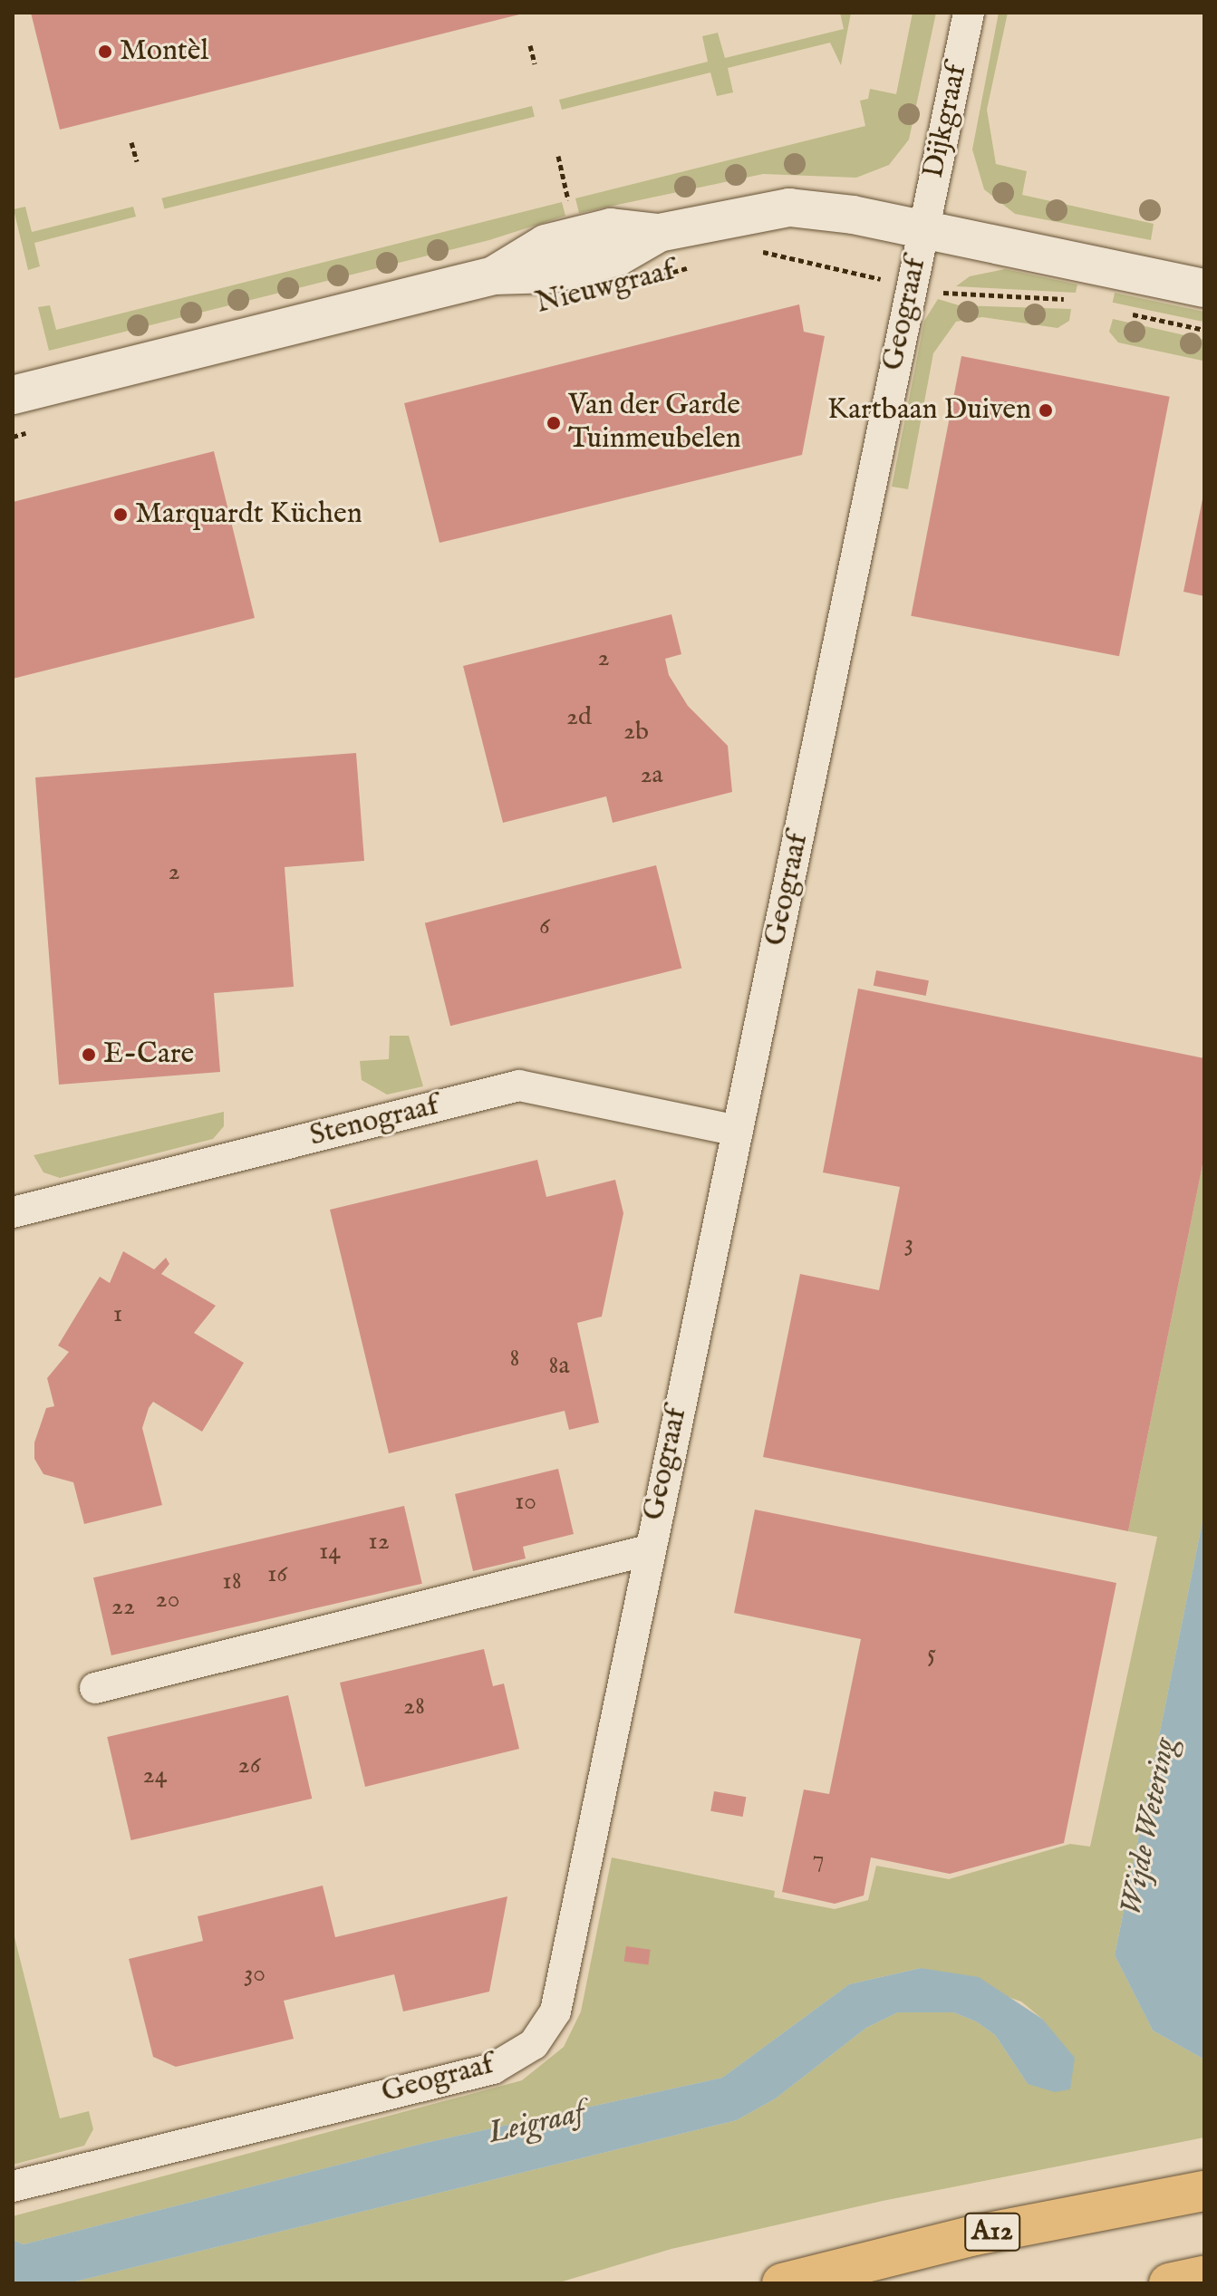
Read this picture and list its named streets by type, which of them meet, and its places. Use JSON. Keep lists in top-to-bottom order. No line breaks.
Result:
{"streets":{"highway":["A12"],"street":["Dijkgraaf","Nieuwgraaf","Geograaf","Stenograaf"]},"crossings":[["Dijkgraaf","Nieuwgraaf"],["Dijkgraaf","Geograaf"],["Nieuwgraaf","Geograaf"],["Geograaf","Stenograaf"]],"water":["Wijde Wetering","Leigraaf"],"places":["Montèl","Kartbaan Duiven","Van der Garde Tuinmeubelen","Marquardt Küchen","E-Care"],"house_numbers":["2","2d","2b","2a","2","6","3","1","8","8a","10","12","14","16","18","20","22","5","28","26","24","7","30"]}
